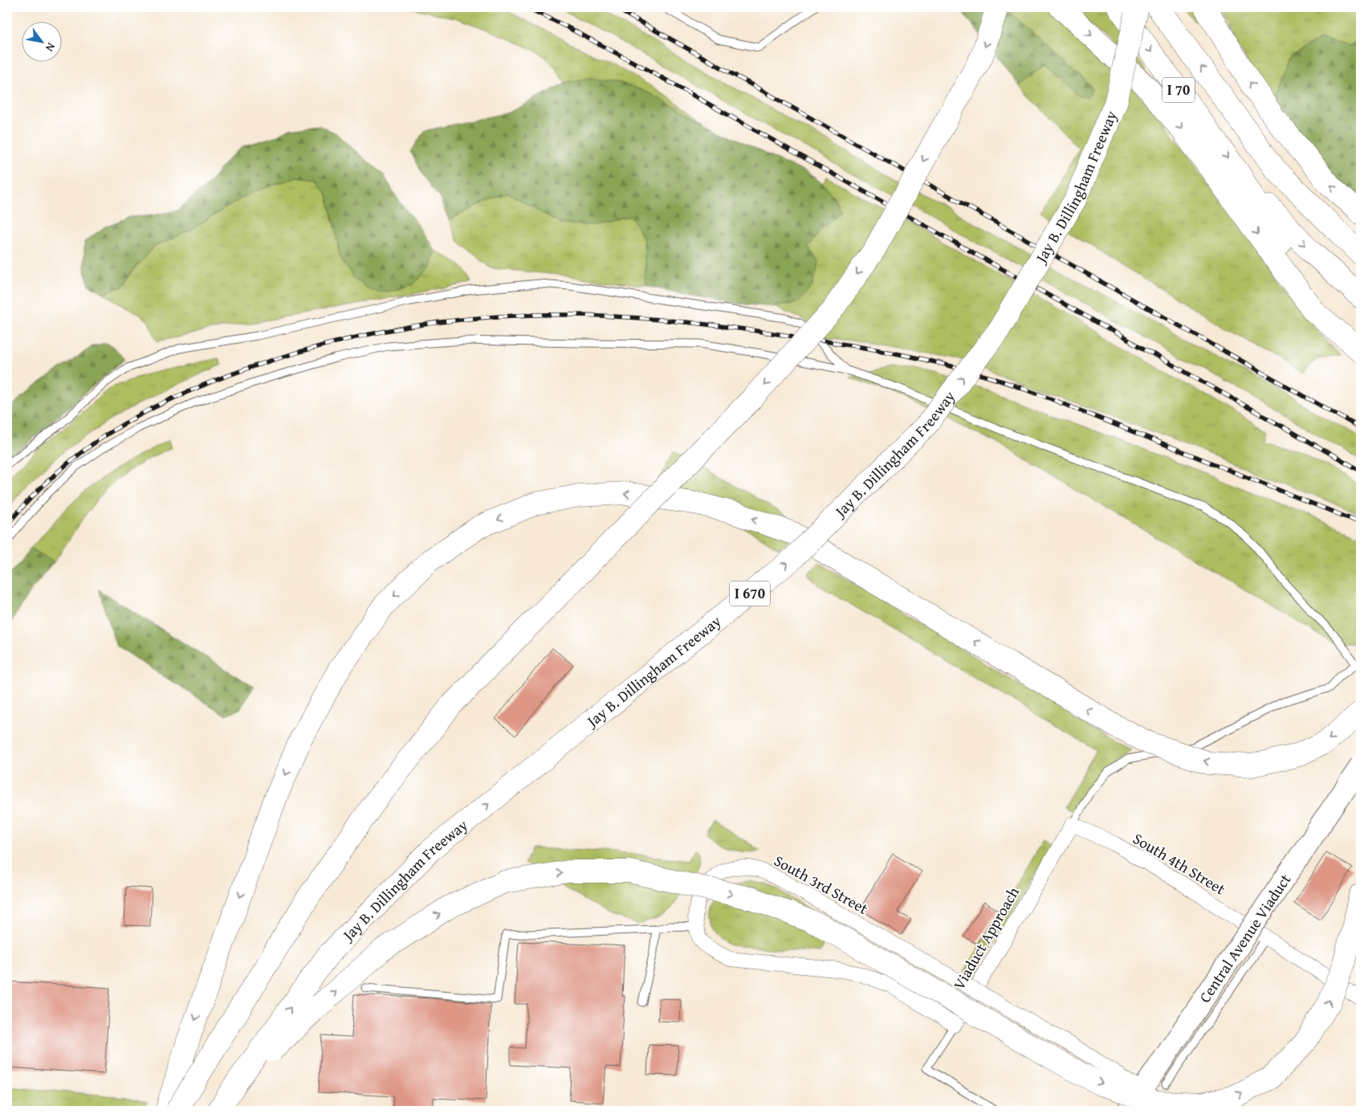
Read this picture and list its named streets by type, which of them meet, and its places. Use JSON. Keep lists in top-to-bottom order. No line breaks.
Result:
{"streets":{"highway":["I 70","Jay B. Dillingham Freeway","I 670"],"main road":["Central Avenue Viaduct"],"street":["South 4th Street","South 3rd Street","Viaduct Approach"]},"crossings":[["South 4th Street","Viaduct Approach"],["South 3rd Street","Viaduct Approach"],["South 3rd Street","Central Avenue Viaduct"]],"north":"bottom right"}
